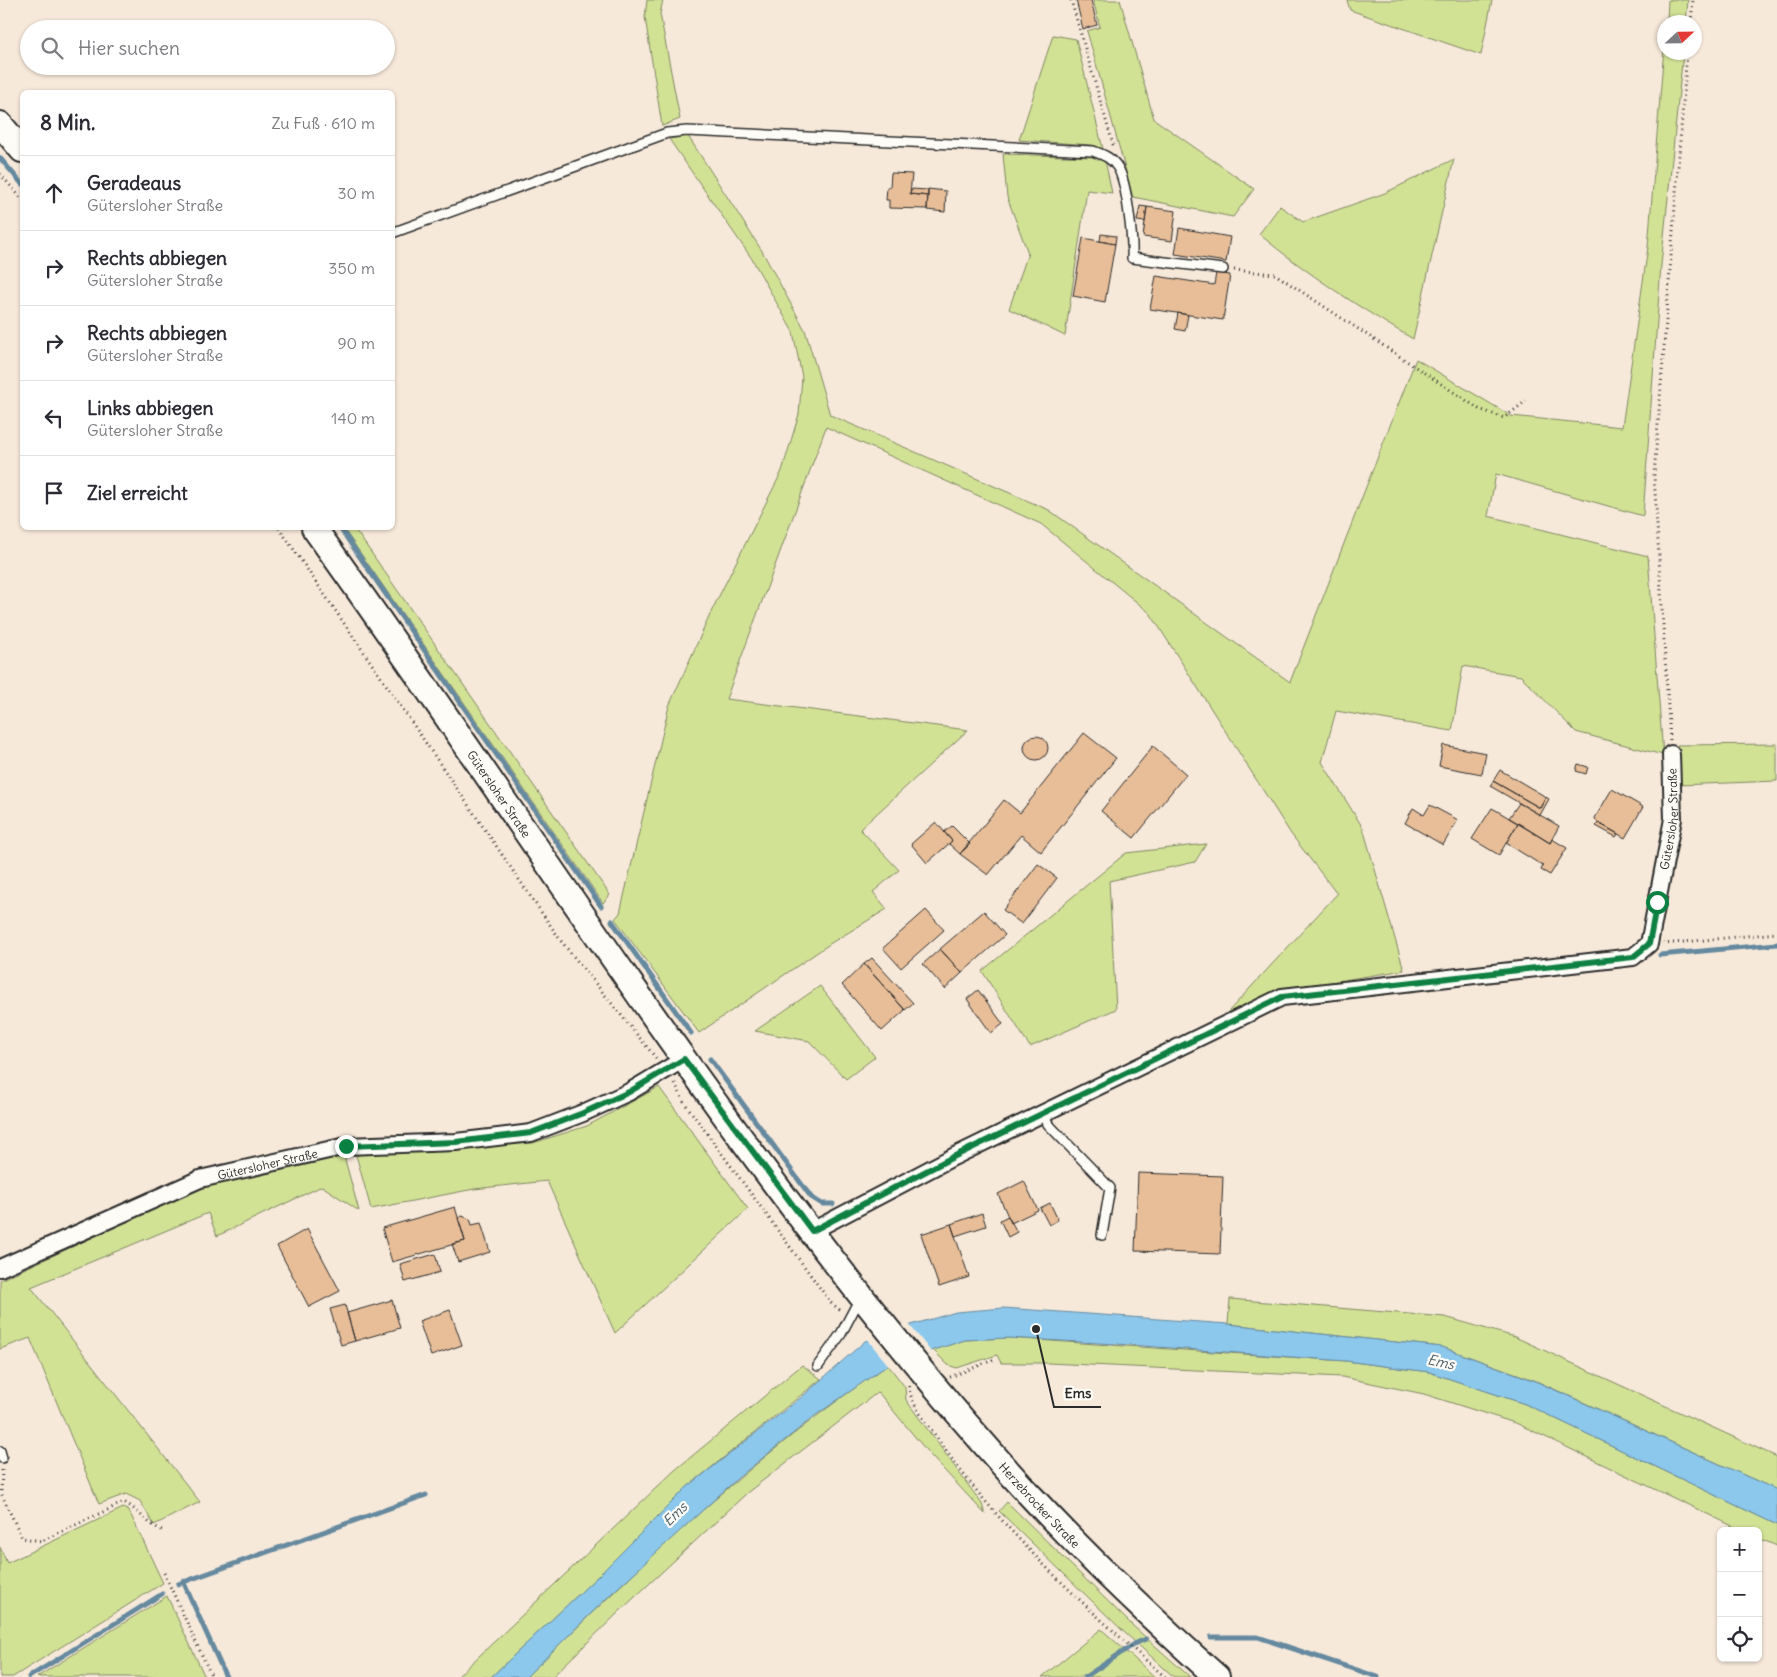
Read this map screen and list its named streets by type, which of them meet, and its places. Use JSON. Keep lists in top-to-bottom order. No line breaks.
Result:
{"streets":{"main road":["Gütersloher Straße","Herzebrocker Straße"]},"crossings":[["Gütersloher Straße","Herzebrocker Straße"]],"water":["Ems"],"places":["Ems"],"north":"right","page":{"search":"Hier suchen","heading":["8 Min.","Zu Fuß · 610 m"],"list":[["Geradeaus","Gütersloher Straße","30 m"],["Rechts abbiegen","Gütersloher Straße","350 m"],["Rechts abbiegen","Gütersloher Straße","90 m"],["Links abbiegen","Gütersloher Straße","140 m"],"Ziel erreicht"],"map_buttons":["+","−"]}}
